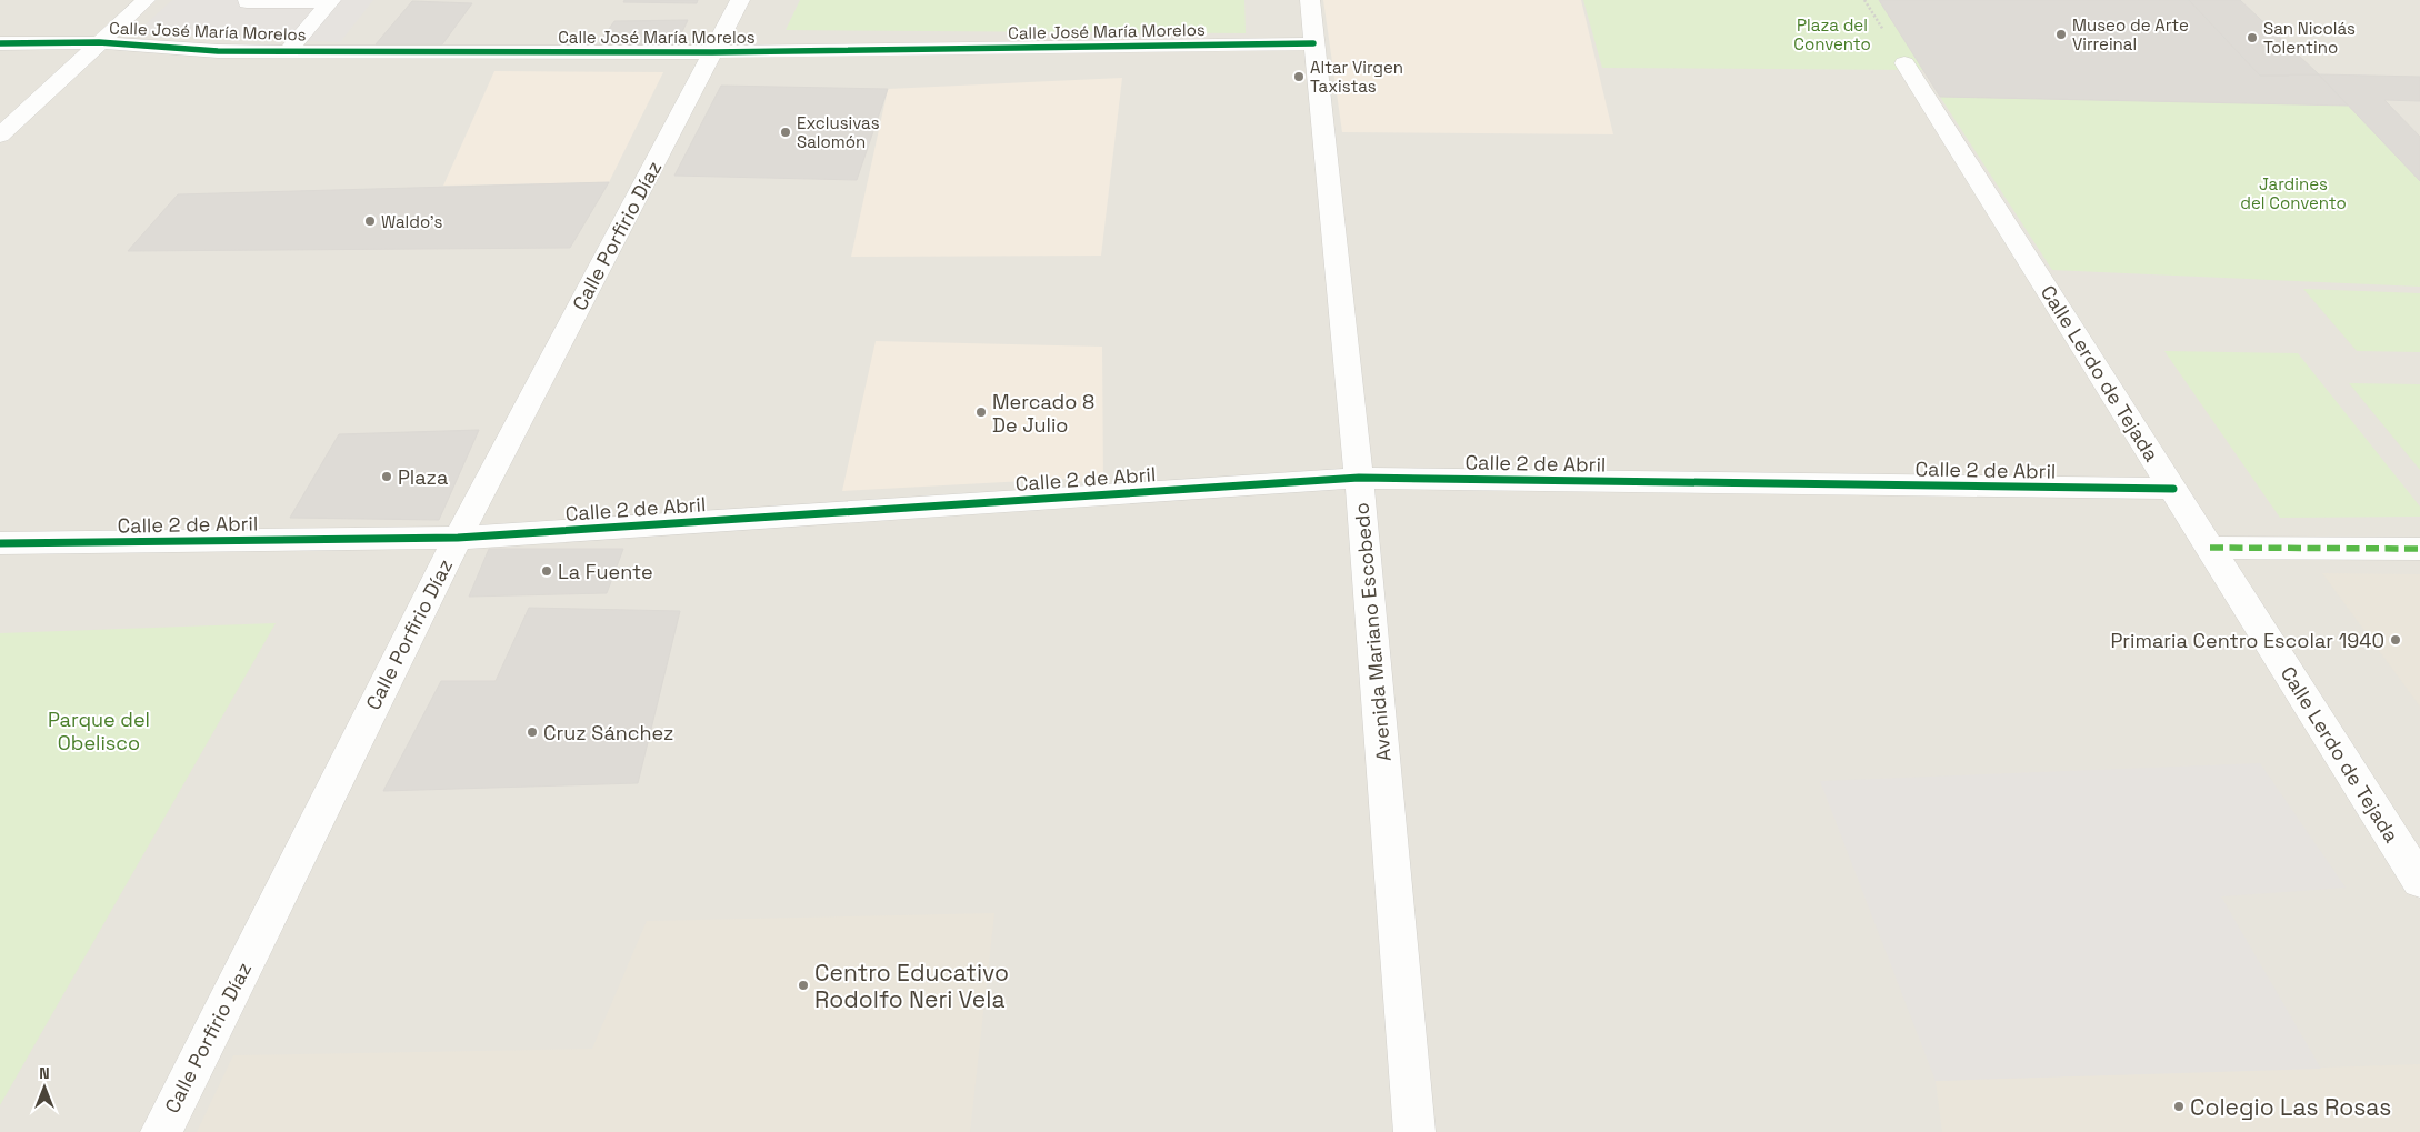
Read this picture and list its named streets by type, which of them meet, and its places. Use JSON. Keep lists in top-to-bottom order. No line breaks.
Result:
{"streets":{"street":["Calle José María Morelos","Calle Porfirio Díaz","Calle Lerdo de Tejada","Calle 2 de Abril","Avenida Mariano Escobedo"]},"crossings":[["Calle José María Morelos","Calle Porfirio Díaz"],["Calle José María Morelos","Avenida Mariano Escobedo"],["Calle Porfirio Díaz","Calle 2 de Abril"],["Calle Lerdo de Tejada","Calle 2 de Abril"],["Calle 2 de Abril","Avenida Mariano Escobedo"]],"parks":["Plaza del Convento","Jardines del Convento","Parque del Obelisco"],"places":["Museo de Arte Virreinal","San Nicolás Tolentino","Altar Virgen Taxistas","Exclusivas Salomón","Waldo's","Mercado 8 De Julio","Plaza","La Fuente","Primaria Centro Escolar 1940","Cruz Sánchez","Centro Educativo Rodolfo Neri Vela","Colegio Las Rosas"],"north":"top"}
